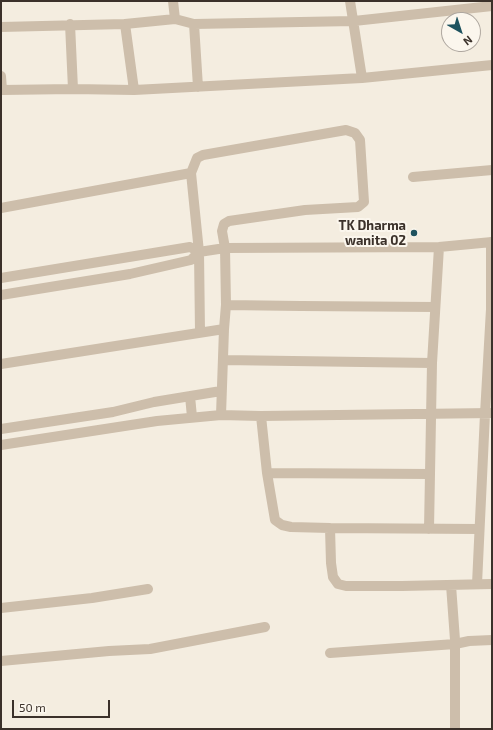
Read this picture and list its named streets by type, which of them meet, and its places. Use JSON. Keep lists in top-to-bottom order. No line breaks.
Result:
{"places":["TK Dharma wanita 02"],"scale_bar":"50 m","north":"bottom right"}
